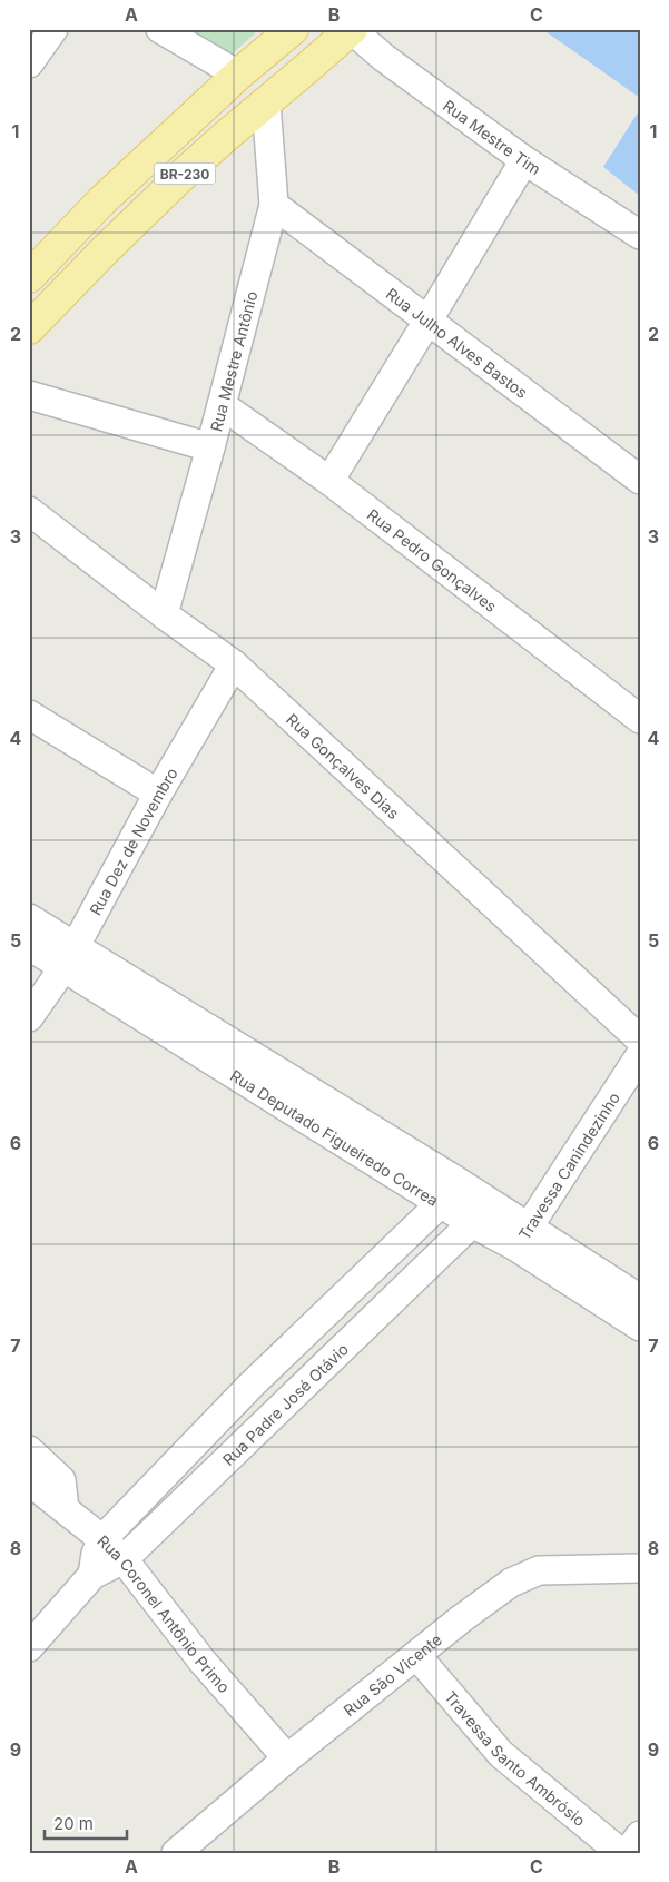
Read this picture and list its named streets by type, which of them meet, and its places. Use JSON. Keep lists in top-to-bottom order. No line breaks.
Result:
{"streets":{"main road":["BR-230"],"street":["Rua Mestre Tim","Rua Julho Alves Bastos","Rua Mestre Antônio","Rua Pedro Gonçalves","Rua Gonçalves Dias","Rua Dez de Novembro","Rua Deputado Figueiredo Correa","Travessa Canindezinho","Rua Padre José Otávio","Rua Coronel Antônio Primo","Rua São Vicente","Travessa Santo Ambrósio"]},"crossings":[["Rua Mestre Tim","BR-230"],["BR-230","Rua Mestre Antônio"],["Rua Julho Alves Bastos","Rua Mestre Antônio"],["Rua Mestre Antônio","Rua Pedro Gonçalves"],["Rua Mestre Antônio","Rua Gonçalves Dias"],["Rua Gonçalves Dias","Rua Dez de Novembro"],["Rua Dez de Novembro","Rua Deputado Figueiredo Correa"],["Rua Deputado Figueiredo Correa","Travessa Canindezinho"],["Rua Deputado Figueiredo Correa","Rua Padre José Otávio"],["Rua Padre José Otávio","Rua Coronel Antônio Primo"],["Rua Coronel Antônio Primo","Rua São Vicente"],["Rua São Vicente","Travessa Santo Ambrósio"]],"scale_bar":"20 m","grid":{"columns":["A","B","C"],"rows":["1","2","3","4","5","6","7","8","9"]}}
